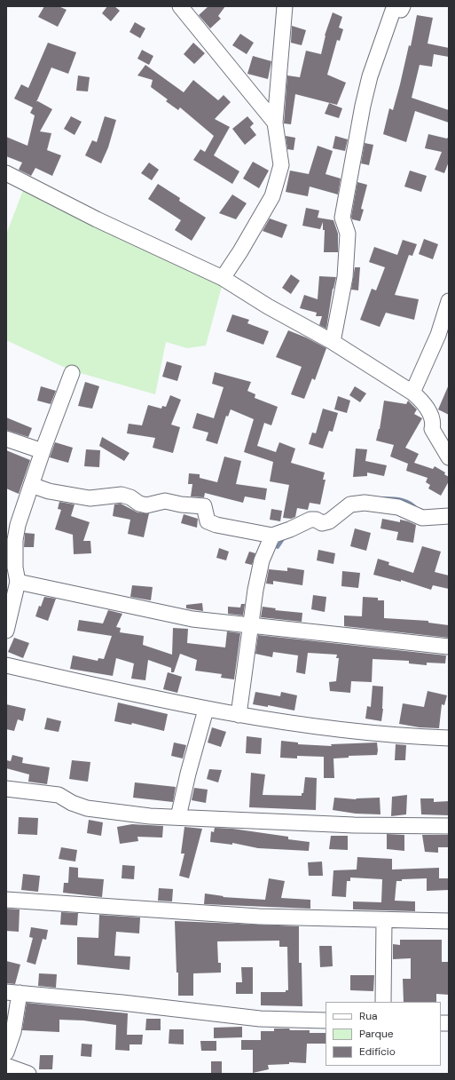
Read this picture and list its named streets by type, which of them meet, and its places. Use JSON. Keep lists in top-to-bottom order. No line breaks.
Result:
{"legend":["Rua","Parque","Edifício"]}
